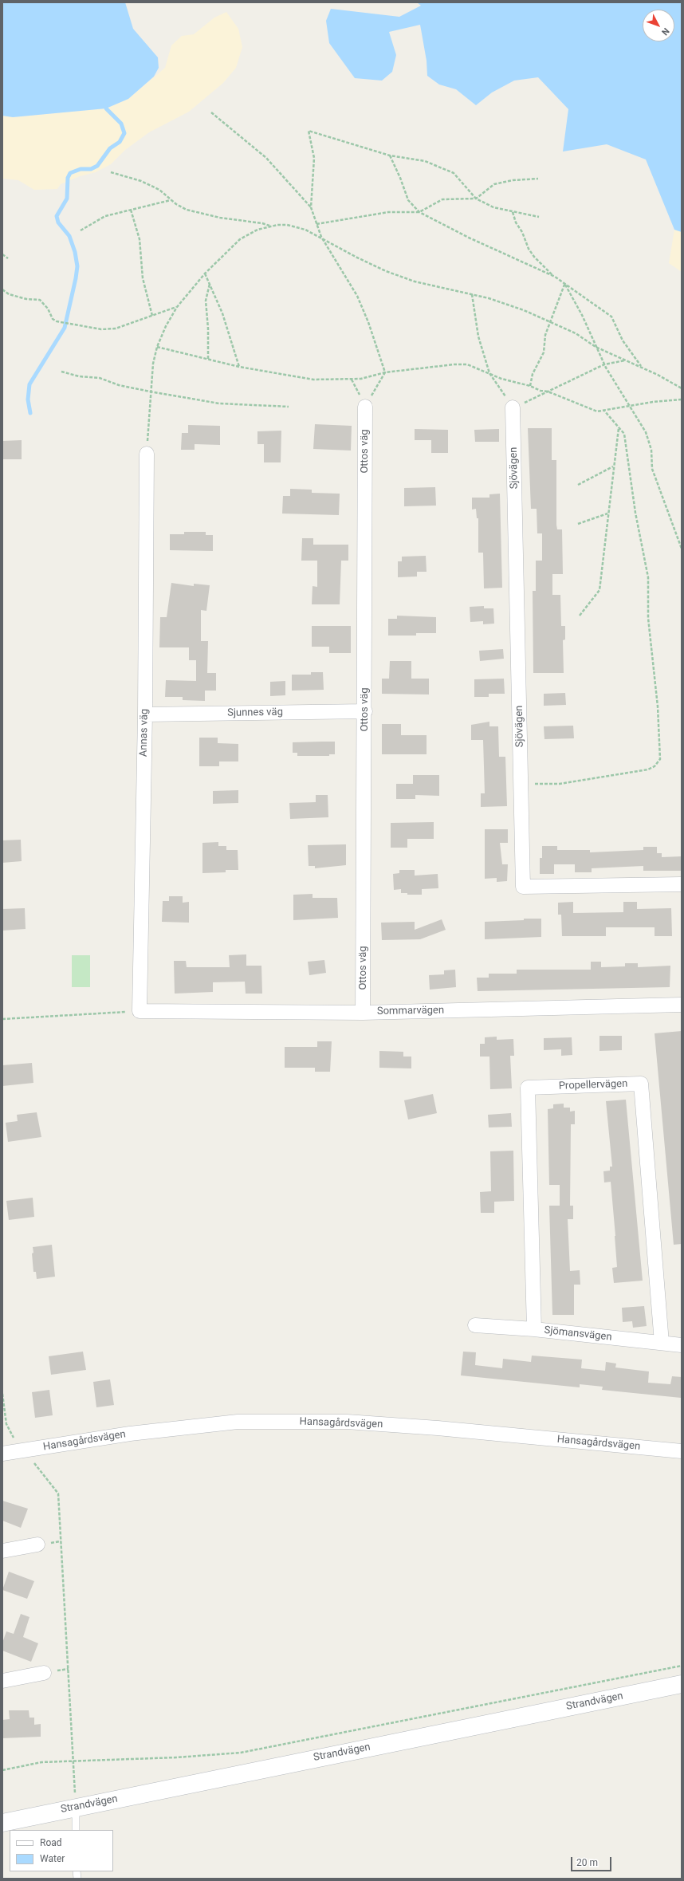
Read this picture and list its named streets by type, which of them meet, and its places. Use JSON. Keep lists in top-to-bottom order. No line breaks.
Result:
{"streets":{"street":["Ottos väg","Sjövägen","Sjunnes väg","Annas väg","Sommarvägen","Propellervägen","Sjömansvägen","Hansagårdsvägen","Strandvägen"]},"crossings":[["Ottos väg","Sjunnes väg"],["Ottos väg","Sommarvägen"],["Sjunnes väg","Annas väg"],["Annas väg","Sommarvägen"],["Propellervägen","Sjömansvägen"]],"legend":["Road","Water"],"scale_bar":"20 m","north":"bottom right"}
